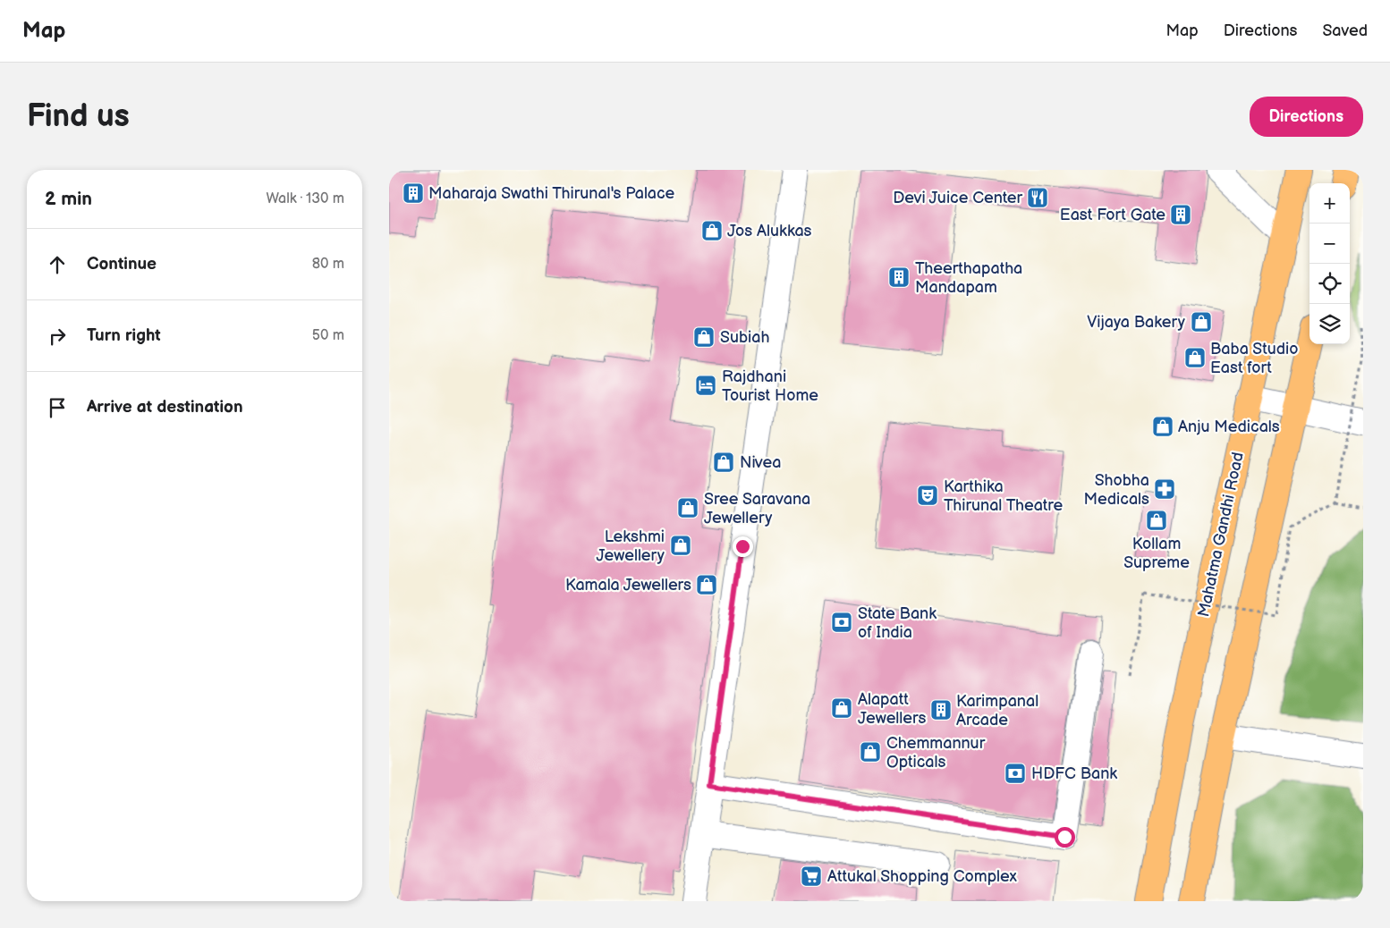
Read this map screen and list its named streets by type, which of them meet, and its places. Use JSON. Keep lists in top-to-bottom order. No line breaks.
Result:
{"streets":{"main road":["Mahatma Gandhi Road"]},"places":{"building":["Maharaja Swathi Thirunal's Palace","East Fort Gate","Theerthapatha Mandapam","Karimpanal Arcade"],"restaurant":["Devi Juice Center"],"shop":["Jos Alukkas","Vijaya Bakery","Subiah","Baba Studio East fort","Anju Medicals","Nivea","Sree Saravana Jewellery","Kollam Supreme","Lekshmi Jewellery","Kamala Jewellers","Alapatt Jewellers","Chemmannur Opticals"],"hotel":["Rajdhani Tourist Home"],"pharmacy":["Shobha Medicals"],"theatre":["Karthika Thirunal Theatre"],"bank":["State Bank of India","HDFC Bank"],"supermarket":["Attukal Shopping Complex"]},"page":{"header":"Map","nav":["Map","Directions","Saved"],"buttons":"Directions","title":"Find us","heading":["2 min","Walk · 130 m"],"map_buttons":["+","−"],"list":[["Continue","80 m"],["Turn right","50 m"],"Arrive at destination"]}}
